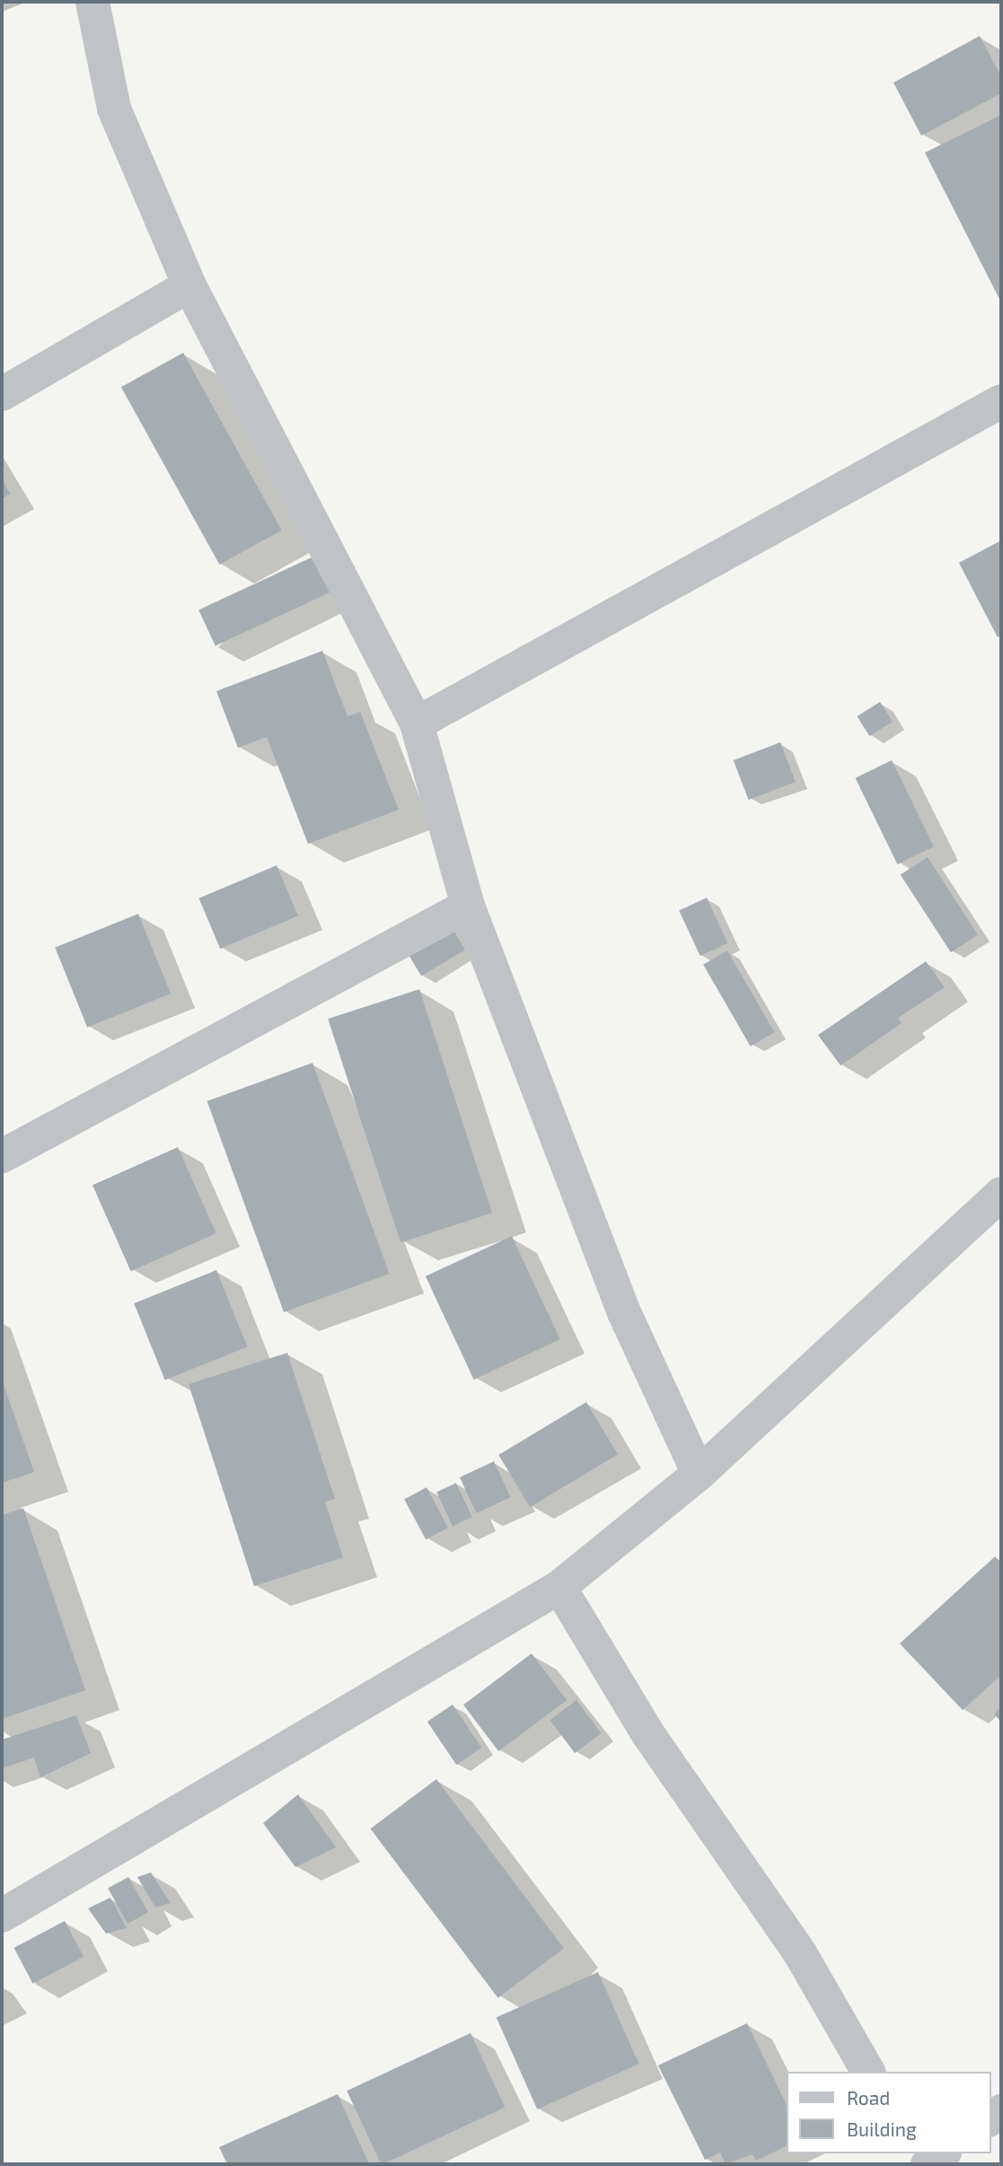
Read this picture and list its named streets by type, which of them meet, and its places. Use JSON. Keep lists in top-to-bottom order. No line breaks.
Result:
{"legend":["Road","Building"]}
